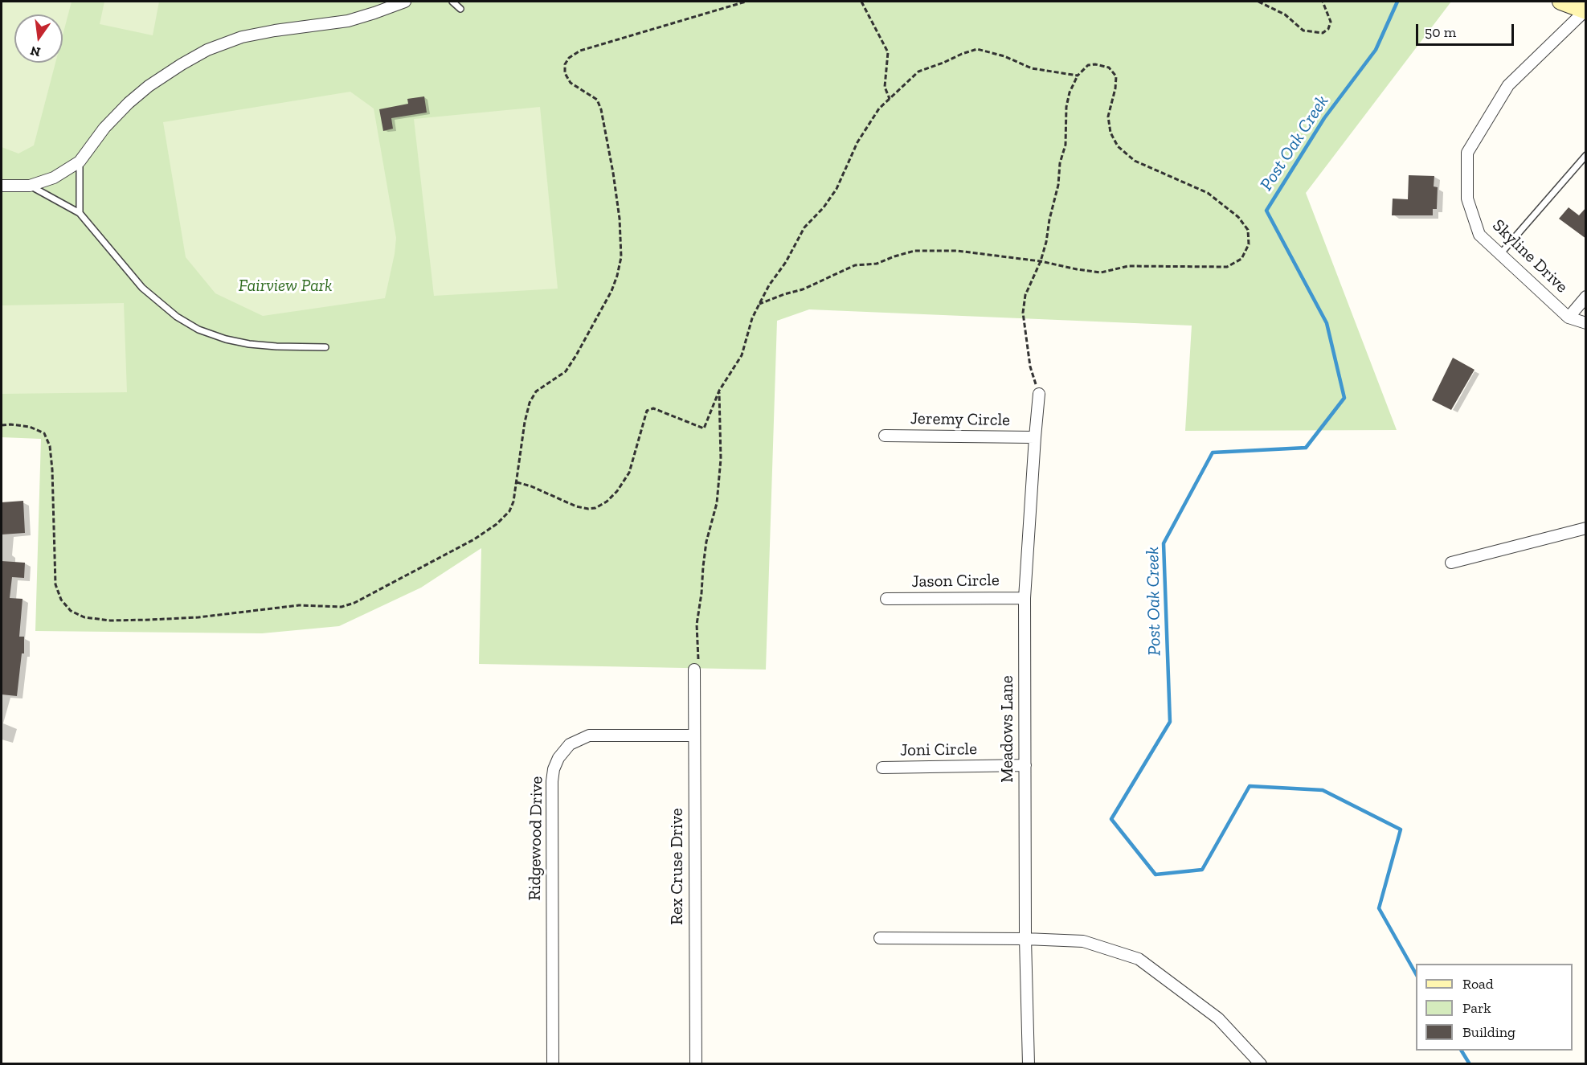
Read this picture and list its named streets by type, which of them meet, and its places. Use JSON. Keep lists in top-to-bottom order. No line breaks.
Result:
{"streets":{"street":["Skyline Drive","Jeremy Circle","Jason Circle","Meadows Lane","Joni Circle","Ridgewood Drive","Rex Cruse Drive"]},"crossings":[["Jeremy Circle","Meadows Lane"],["Jason Circle","Meadows Lane"],["Meadows Lane","Joni Circle"],["Ridgewood Drive","Rex Cruse Drive"]],"water":["Post Oak Creek"],"parks":["Fairview Park"],"legend":["Road","Park","Building"],"scale_bar":"50 m","north":"bottom"}
